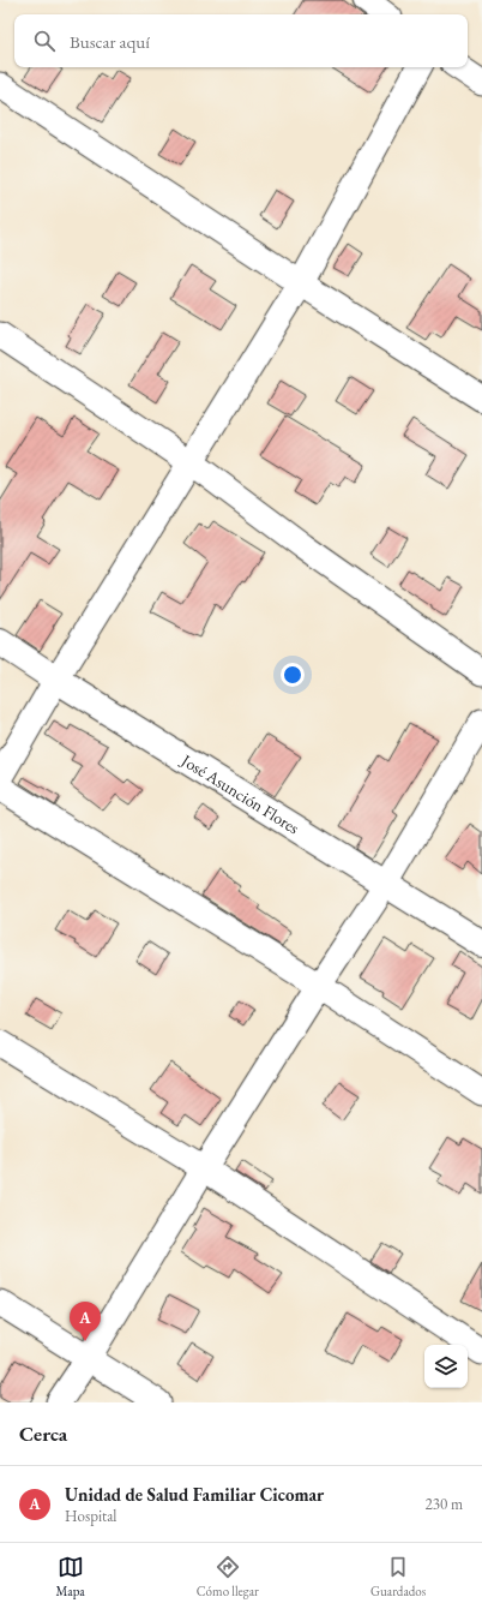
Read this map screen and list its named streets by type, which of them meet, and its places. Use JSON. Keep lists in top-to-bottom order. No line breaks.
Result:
{"streets":{"street":["José Asunción Flores"]},"page":{"search":"Buscar aquí","pins":"A","heading":"Cerca","list":[{"mark":"A","name":"Unidad de Salud Familiar Cicomar","note":"Hospital","value":"230 m"}],"nav":["Mapa","Cómo llegar","Guardados"]}}
